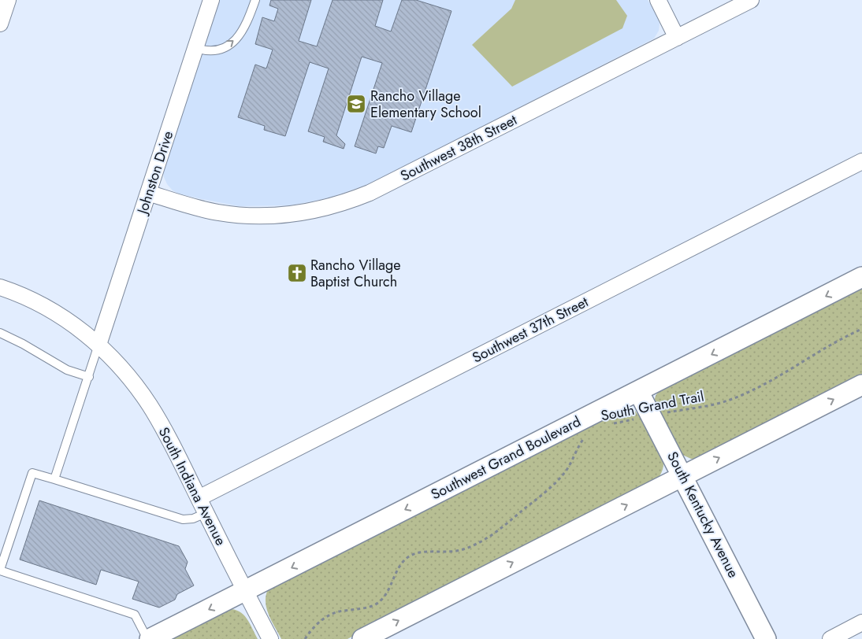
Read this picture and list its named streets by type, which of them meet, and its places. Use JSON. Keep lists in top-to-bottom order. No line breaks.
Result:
{"streets":{"street":["Southwest 38th Street","Johnston Drive","Southwest 37th Street","Southwest Grand Boulevard","South Indiana Avenue","South Kentucky Avenue"],"path":["South Grand Trail"]},"crossings":[["Southwest 38th Street","Johnston Drive"],["Johnston Drive","South Indiana Avenue"],["Southwest 37th Street","South Indiana Avenue"],["South Grand Trail","South Kentucky Avenue"],["Southwest Grand Boulevard","South Indiana Avenue"],["Southwest Grand Boulevard","South Kentucky Avenue"]],"places":{"school or university":["Rancho Village Elementary School"],"church":["Rancho Village Baptist Church"]}}
